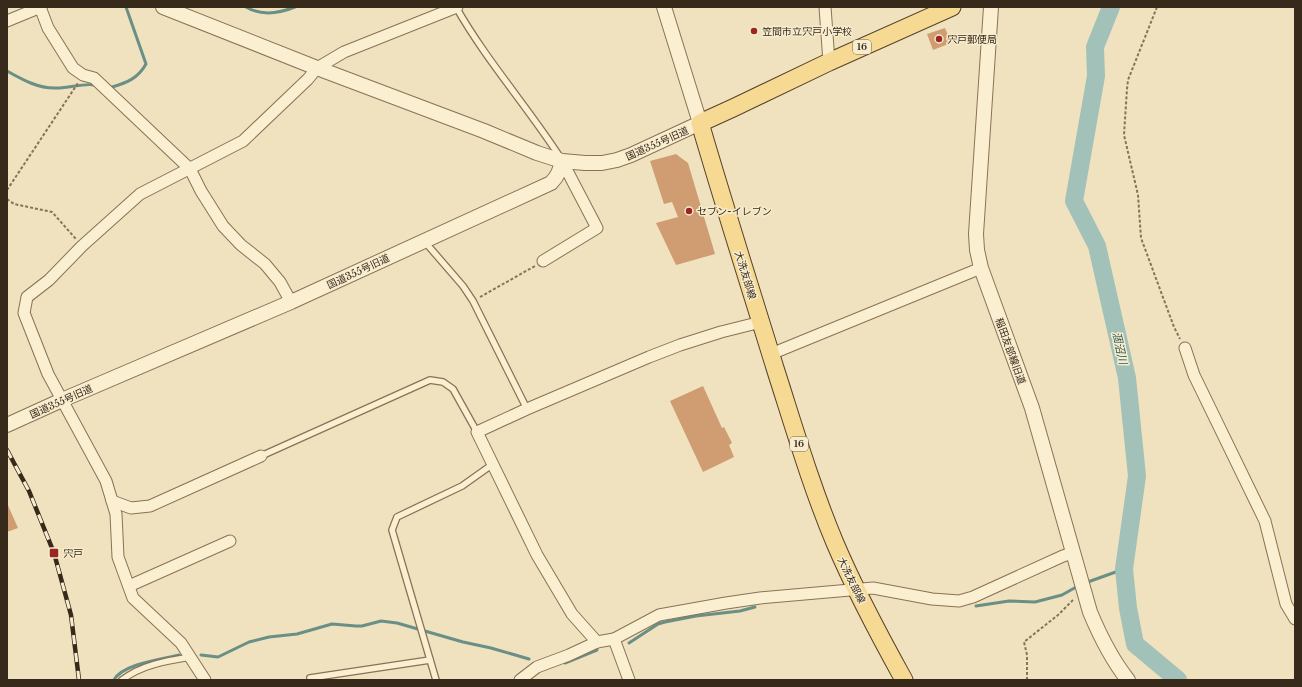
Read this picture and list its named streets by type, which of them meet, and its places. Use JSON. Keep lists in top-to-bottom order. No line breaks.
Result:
{"streets":{"main road":["16","大洗友部線"],"street":["国道355号旧道","稲田友部線旧道"]},"crossings":[["16","国道355号旧道"],["16","大洗友部線"],["国道355号旧道","大洗友部線"]],"water":["涸沼川"],"places":{"other":["笠間市立宍戸小学校","宍戸郵便局","セブン-イレブン"],"transit":["宍戸"]}}
